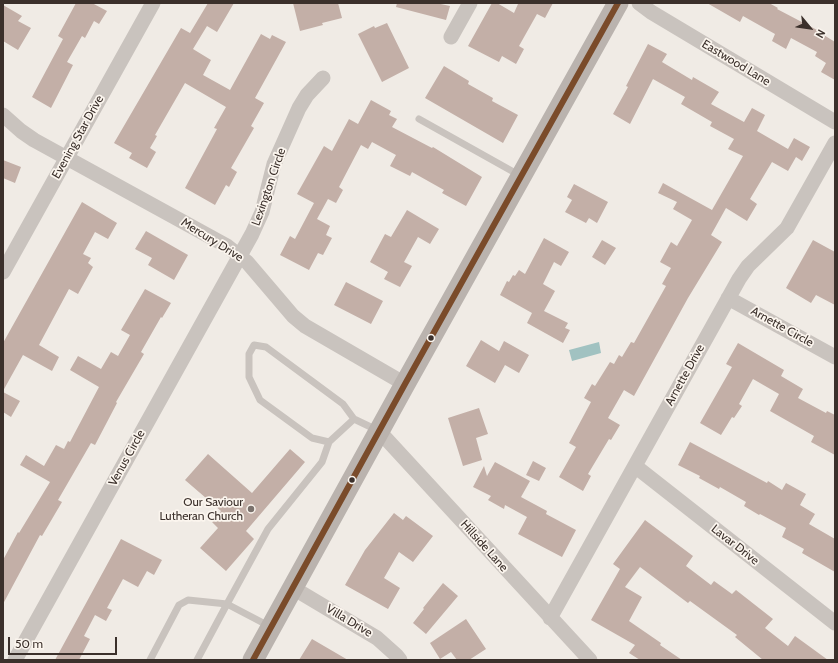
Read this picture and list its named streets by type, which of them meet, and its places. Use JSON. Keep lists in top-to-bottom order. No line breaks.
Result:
{"streets":{"street":["Eastwood Lane","Evening Star Drive","Lexington Circle","Mercury Drive","Arnette Circle","Arnette Drive","Venus Circle","Lavar Drive","Hillside Lane","Villa Drive"]},"crossings":[["Evening Star Drive","Mercury Drive"],["Lexington Circle","Mercury Drive"],["Lexington Circle","Venus Circle"],["Mercury Drive","Venus Circle"],["Arnette Circle","Arnette Drive"],["Arnette Drive","Lavar Drive"],["Arnette Drive","Hillside Lane"]],"places":["Our Saviour Lutheran Church"],"scale_bar":"50 m","north":"bottom right"}
